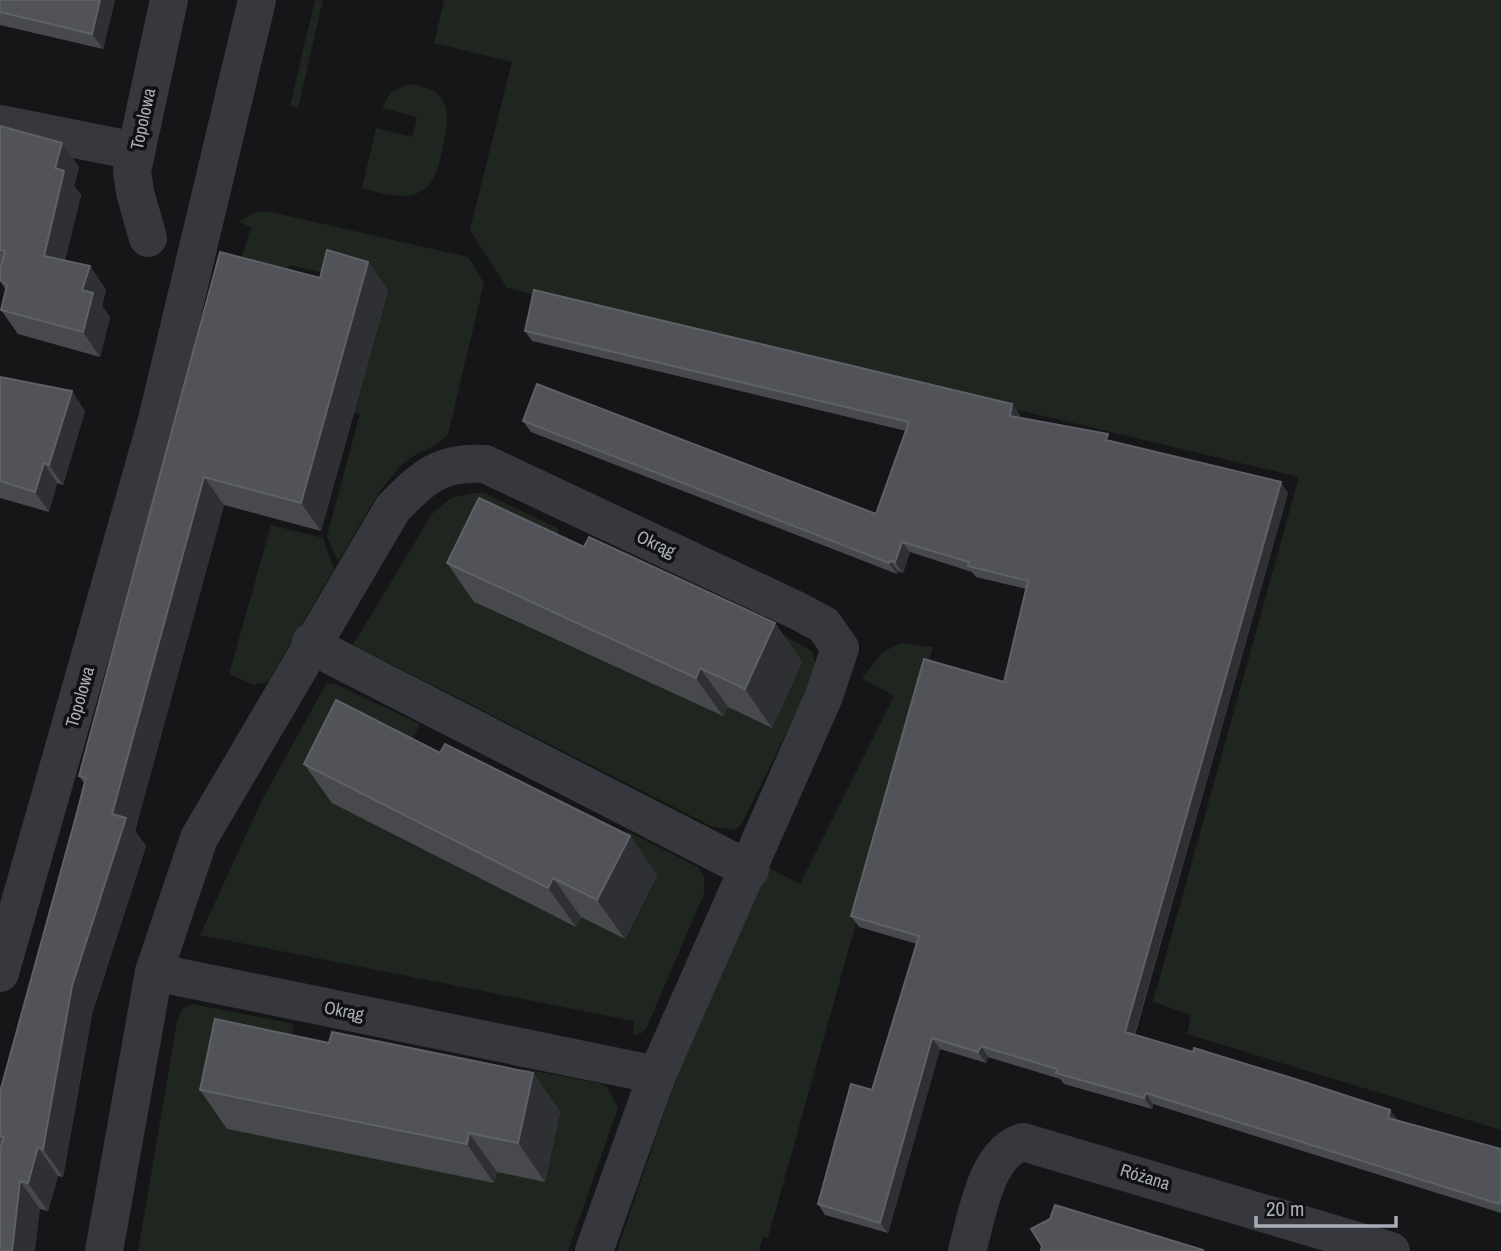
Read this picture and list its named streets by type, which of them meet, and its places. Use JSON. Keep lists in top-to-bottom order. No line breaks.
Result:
{"streets":{"street":["Topolowa","Okrąg","Różana"]},"scale_bar":"20 m"}
